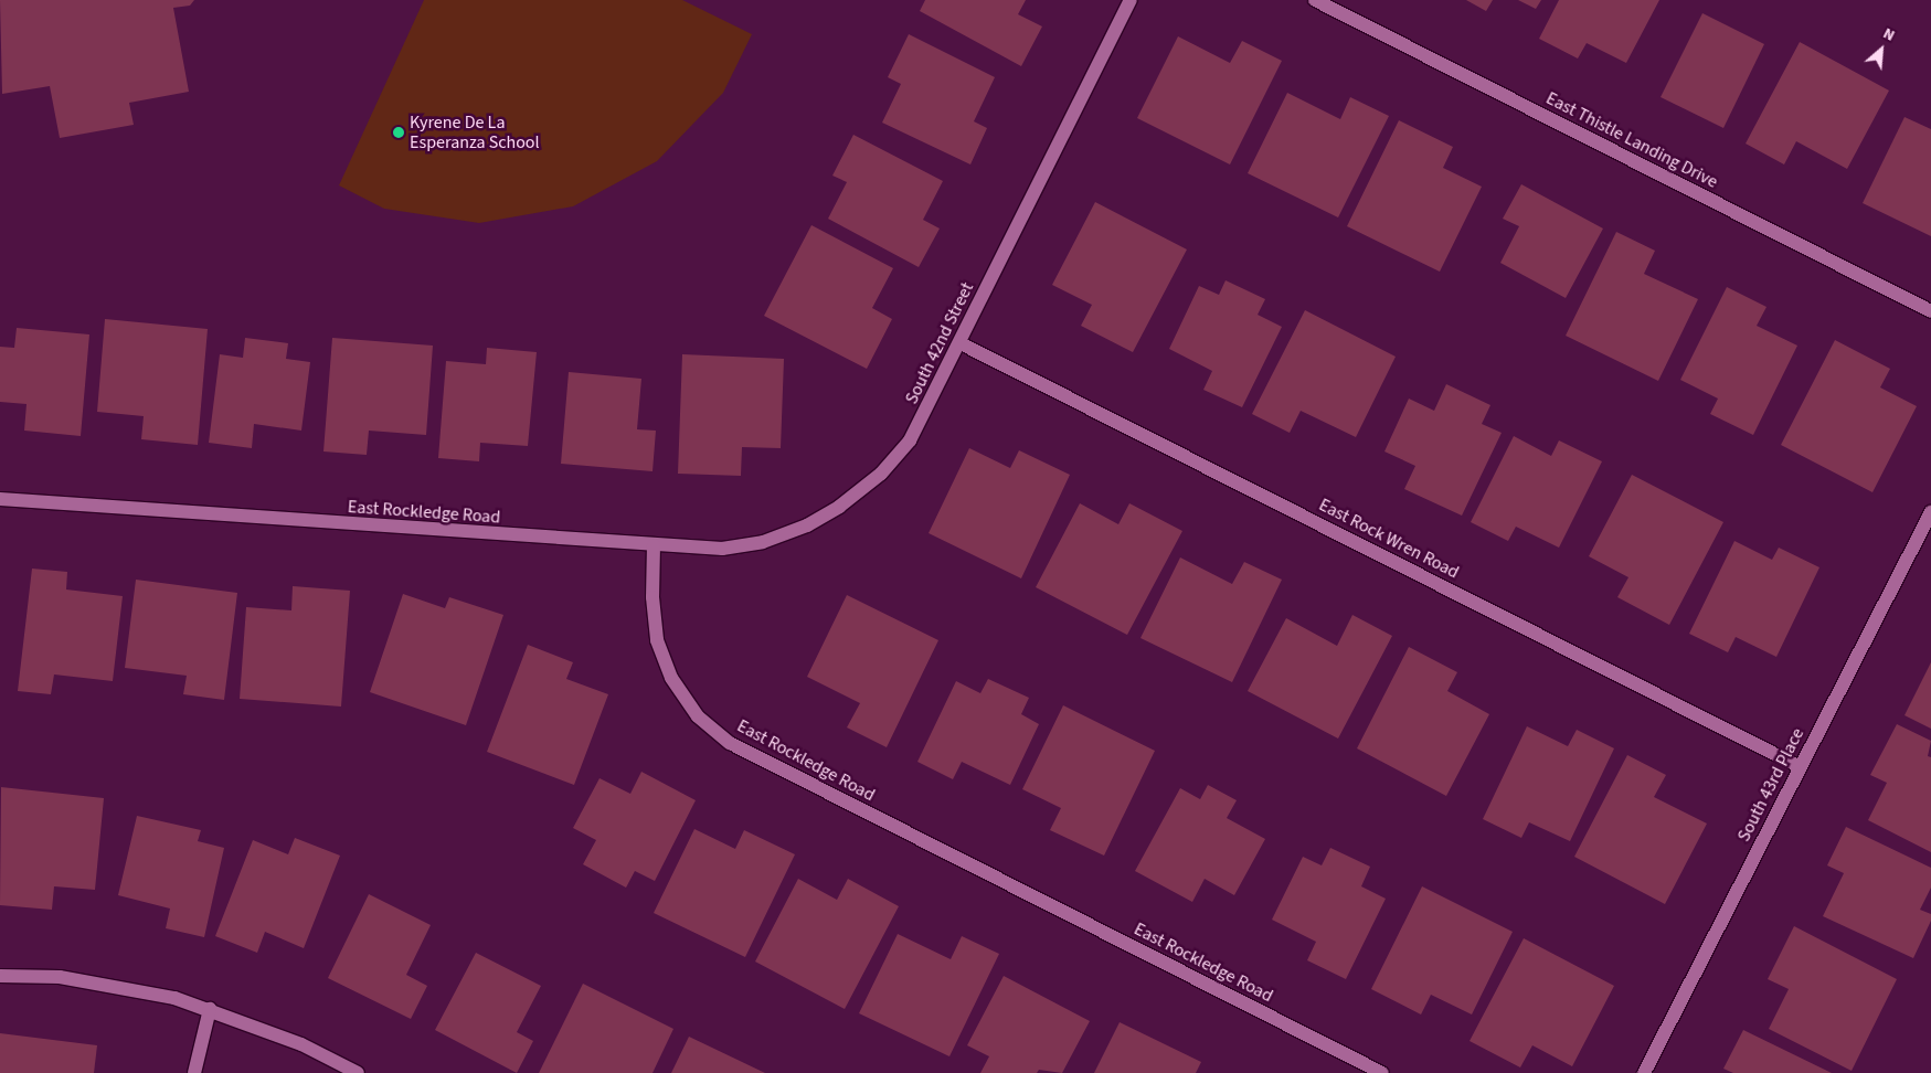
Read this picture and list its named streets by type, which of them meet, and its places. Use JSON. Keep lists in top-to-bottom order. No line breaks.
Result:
{"streets":{"street":["East Thistle Landing Drive","South 42nd Street","East Rockledge Road","East Rock Wren Road","South 43rd Place"]},"crossings":[["South 42nd Street","East Rockledge Road"],["South 42nd Street","East Rock Wren Road"],["East Rock Wren Road","South 43rd Place"]],"places":["Kyrene De La Esperanza School"],"north":"top right"}
